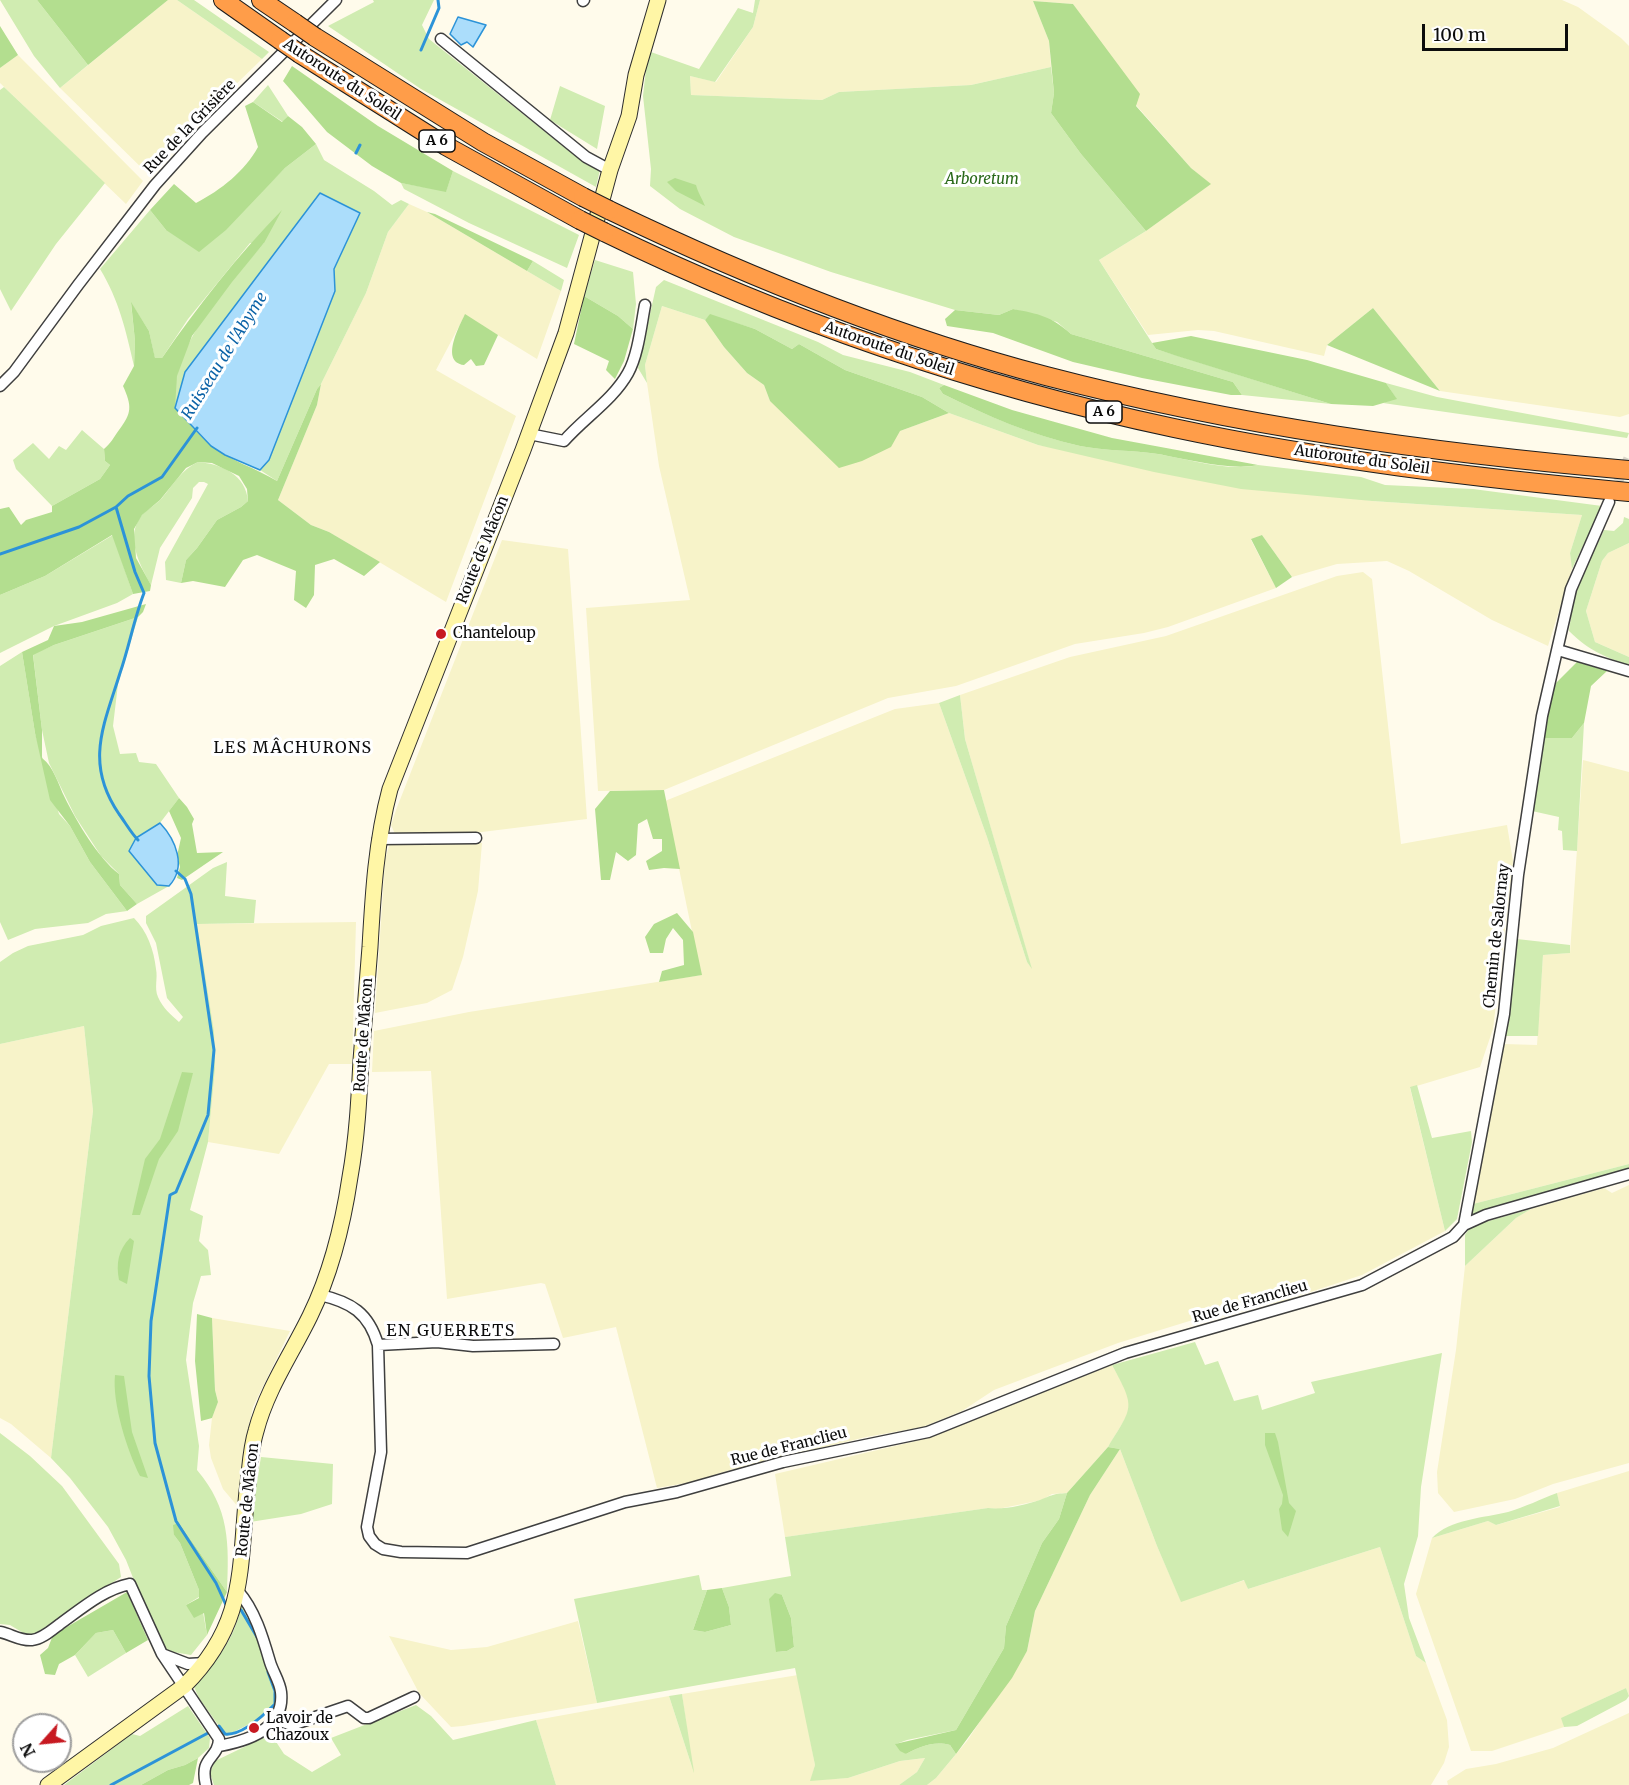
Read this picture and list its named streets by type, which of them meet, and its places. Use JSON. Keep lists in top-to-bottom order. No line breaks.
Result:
{"streets":{"highway":["Autoroute du Soleil","A 6"],"street":["Rue de la Grisière","Route de Mâcon","Chemin de Salornay","Rue de Franclieu"]},"crossings":[["Autoroute du Soleil","Route de Mâcon"],["Route de Mâcon","Rue de Franclieu"],["Chemin de Salornay","Rue de Franclieu"]],"districts":["LES MÂCHURONS","EN GUERRETS"],"water":["Ruisseau de l'Abyme"],"parks":["Arboretum"],"places":["Chanteloup","Lavoir de Chazoux"],"scale_bar":"100 m","north":"bottom left"}
